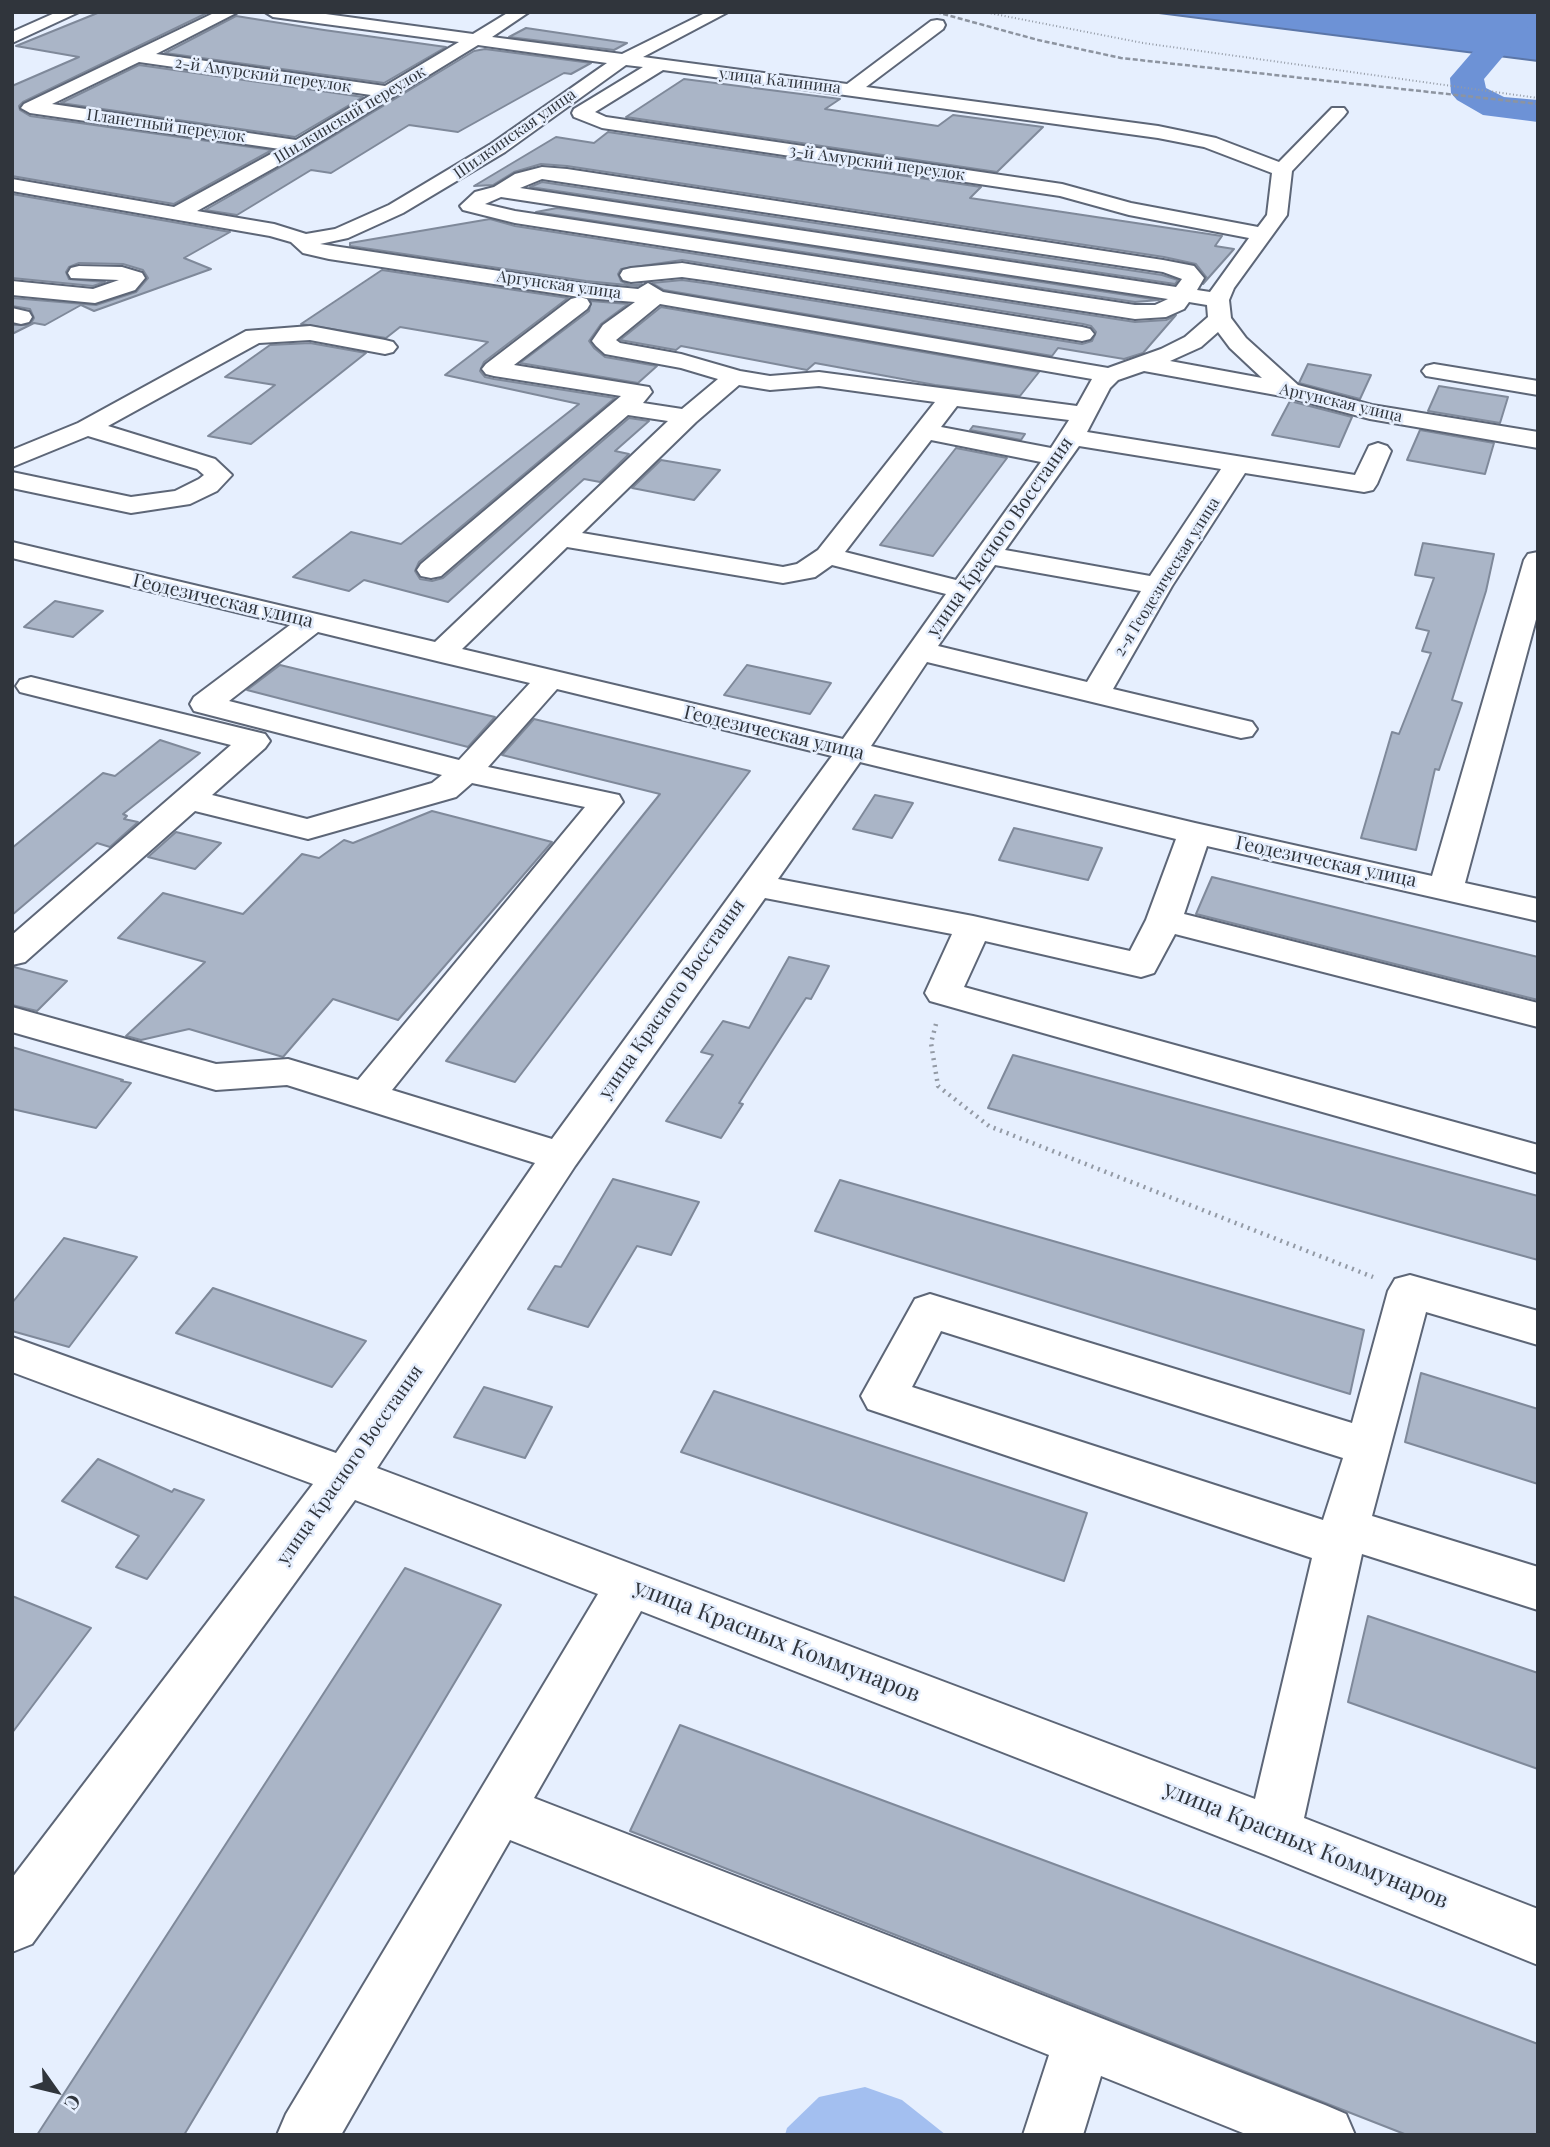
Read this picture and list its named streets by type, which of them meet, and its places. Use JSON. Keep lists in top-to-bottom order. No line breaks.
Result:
{"streets":{"street":["2-й Амурский переулок","улица Калинина","Шилкинский переулок","Планетный переулок","Шилкинская улица","3-й Амурский переулок","Аргунская улица","улица Красного Восстания","2-я Геодезическая улица","Геодезическая улица","улица Красных Коммунаров"]},"crossings":[["2-й Амурский переулок","Шилкинский переулок"],["улица Калинина","Шилкинский переулок"],["улица Калинина","Шилкинская улица"],["улица Калинина","3-й Амурский переулок"],["улица Калинина","улица Красного Восстания"],["Шилкинский переулок","Планетный переулок"],["Шилкинский переулок","Аргунская улица"],["Шилкинская улица","Аргунская улица"],["3-й Амурский переулок","улица Красного Восстания"],["Аргунская улица","улица Красного Восстания"],["улица Красного Восстания","Геодезическая улица"],["улица Красного Восстания","улица Красных Коммунаров"]],"north":"bottom right"}
